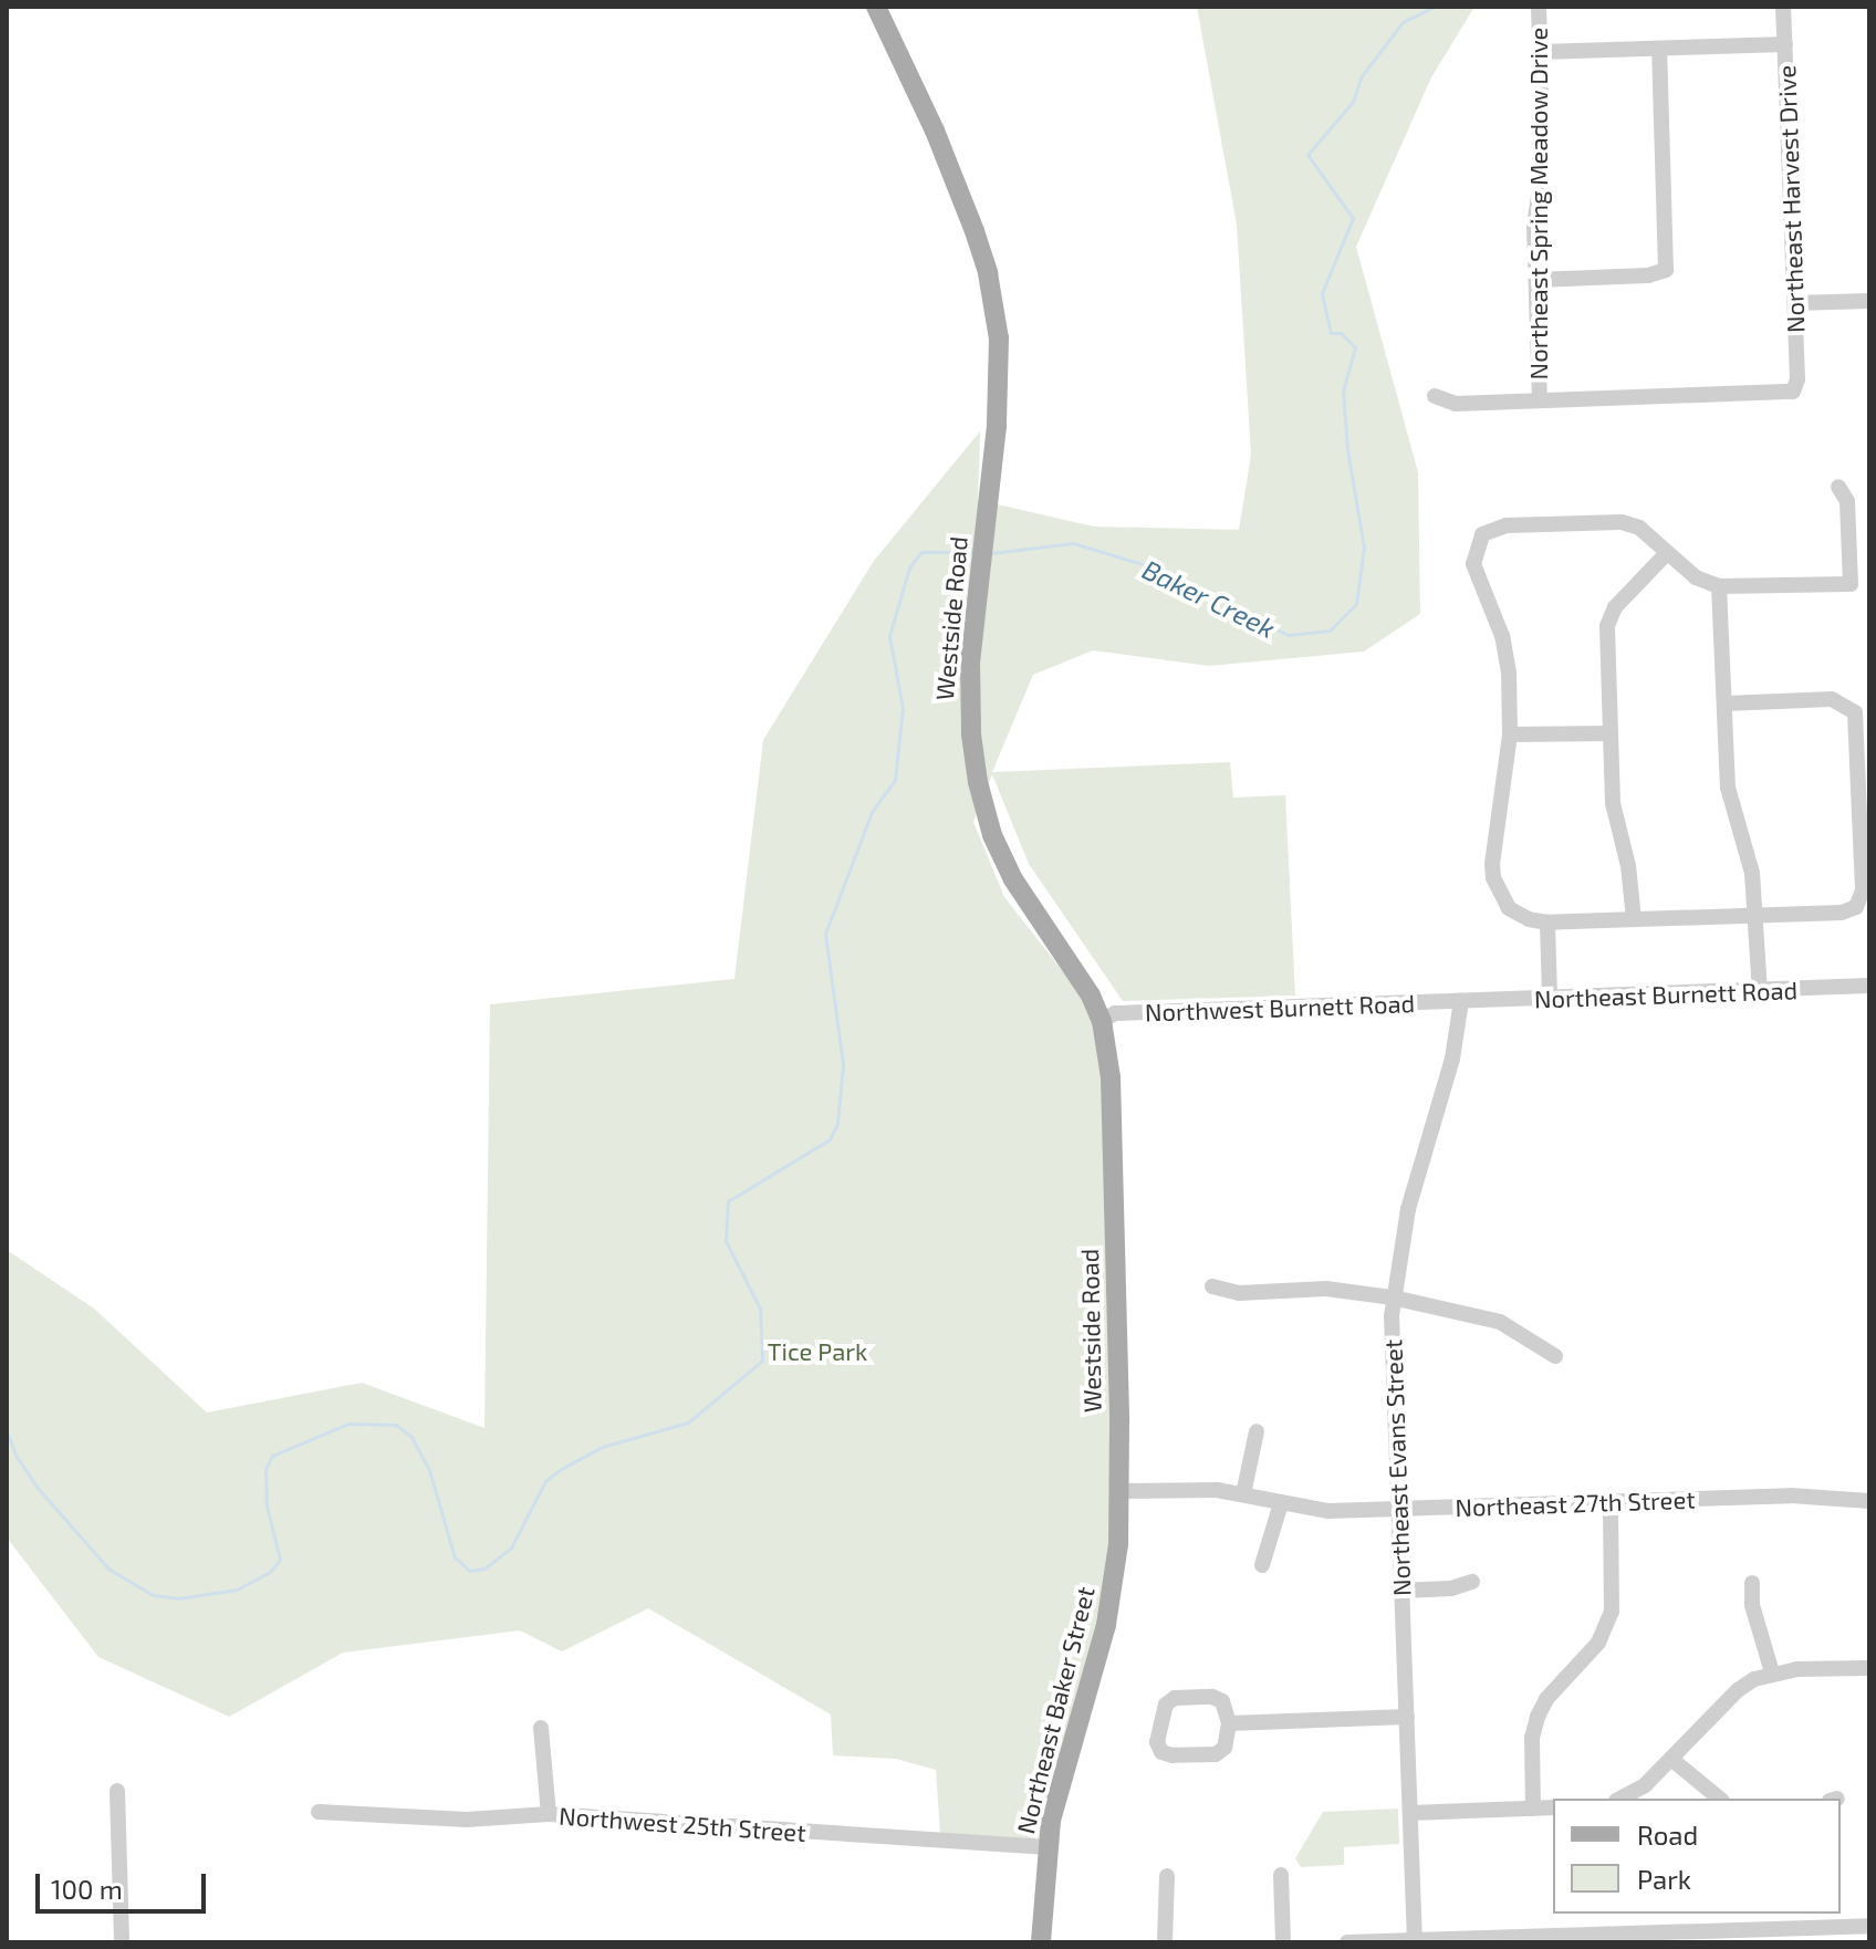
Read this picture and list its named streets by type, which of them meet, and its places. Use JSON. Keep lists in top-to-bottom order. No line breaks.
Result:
{"streets":{"main road":["Westside Road","Northeast Baker Street"],"street":["Northeast Harvest Drive","Northeast Spring Meadow Drive","Northeast Burnett Road","Northwest Burnett Road","Northeast Evans Street","Northeast 27th Street","Northwest 25th Street"]},"crossings":[["Northeast Harvest Drive","Northeast Spring Meadow Drive"],["Westside Road","Northwest Burnett Road"],["Westside Road","Northeast 27th Street"],["Westside Road","Northeast Baker Street"],["Northeast Burnett Road","Northwest Burnett Road"],["Northeast Burnett Road","Northeast Evans Street"],["Northwest Burnett Road","Northeast Evans Street"],["Northeast Evans Street","Northeast 27th Street"],["Northeast 27th Street","Northeast Baker Street"],["Northeast Baker Street","Northwest 25th Street"]],"water":["Baker Creek"],"parks":["Tice Park"],"legend":["Road","Park"],"scale_bar":"100 m"}
